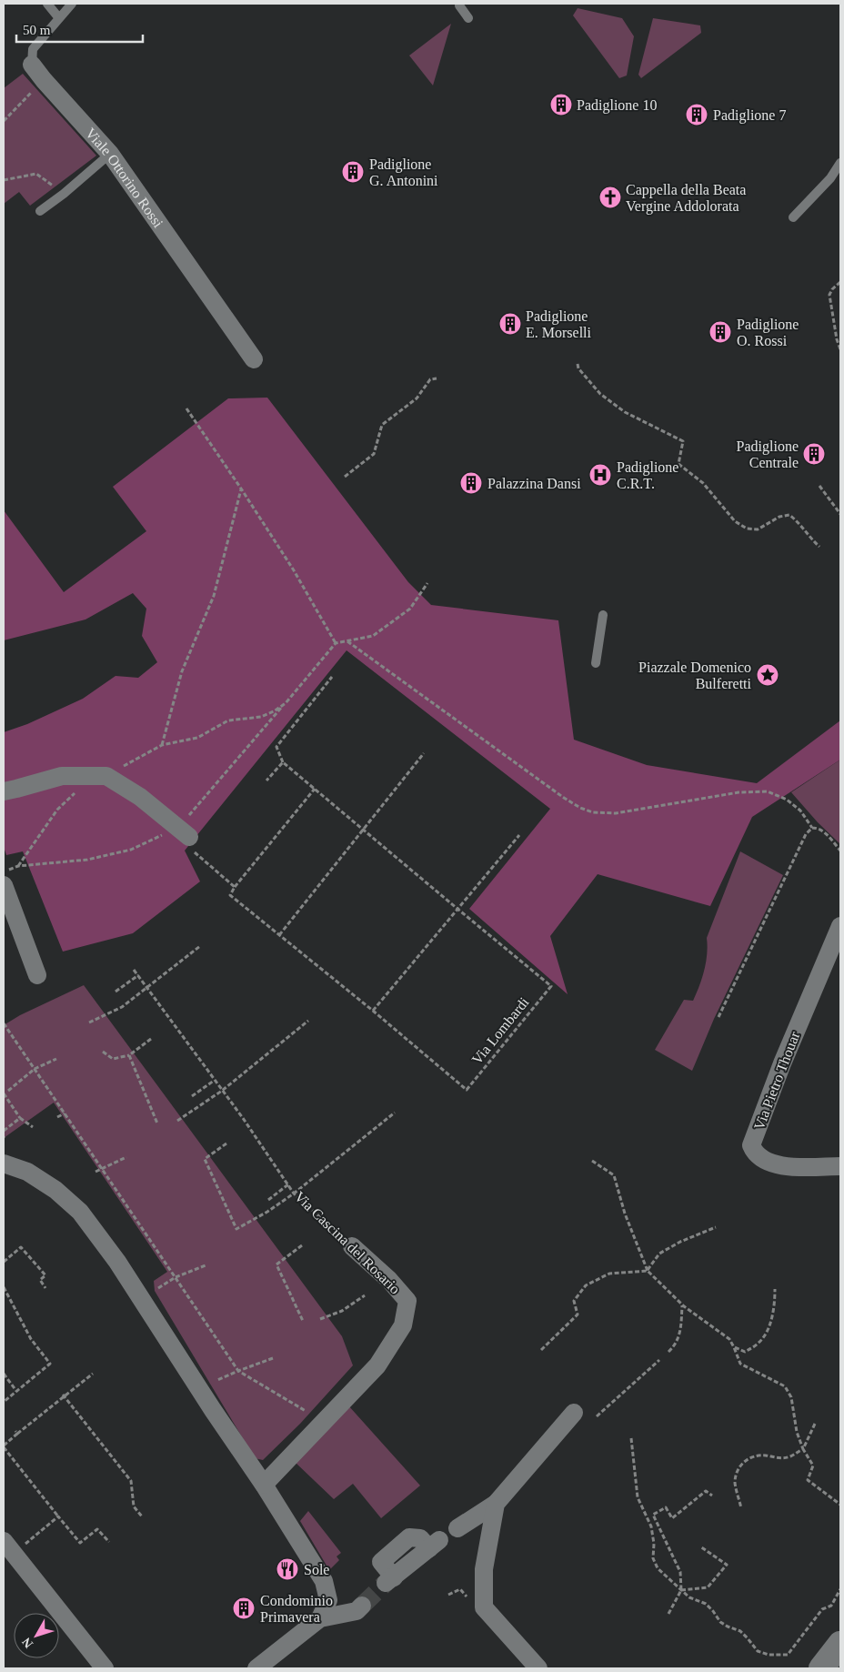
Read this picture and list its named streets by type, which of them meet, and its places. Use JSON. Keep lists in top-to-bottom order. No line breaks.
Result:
{"streets":{"street":["Viale Ottorino Rossi","Via Pietro Thouar","Via Cascina del Rosario"],"path":["Via Lombardi"]},"places":{"building":["Padiglione 10","Padiglione 7","Padiglione G. Antonini","Padiglione E. Morselli","Padiglione O. Rossi","Padiglione Centrale","Palazzina Dansi","Condominio Primavera"],"church":["Cappella della Beata Vergine Addolorata"],"hospital":["Padiglione C.R.T."],"place":["Piazzale Domenico Bulferetti"],"restaurant":["Sole"]},"scale_bar":"50 m","north":"bottom left"}
